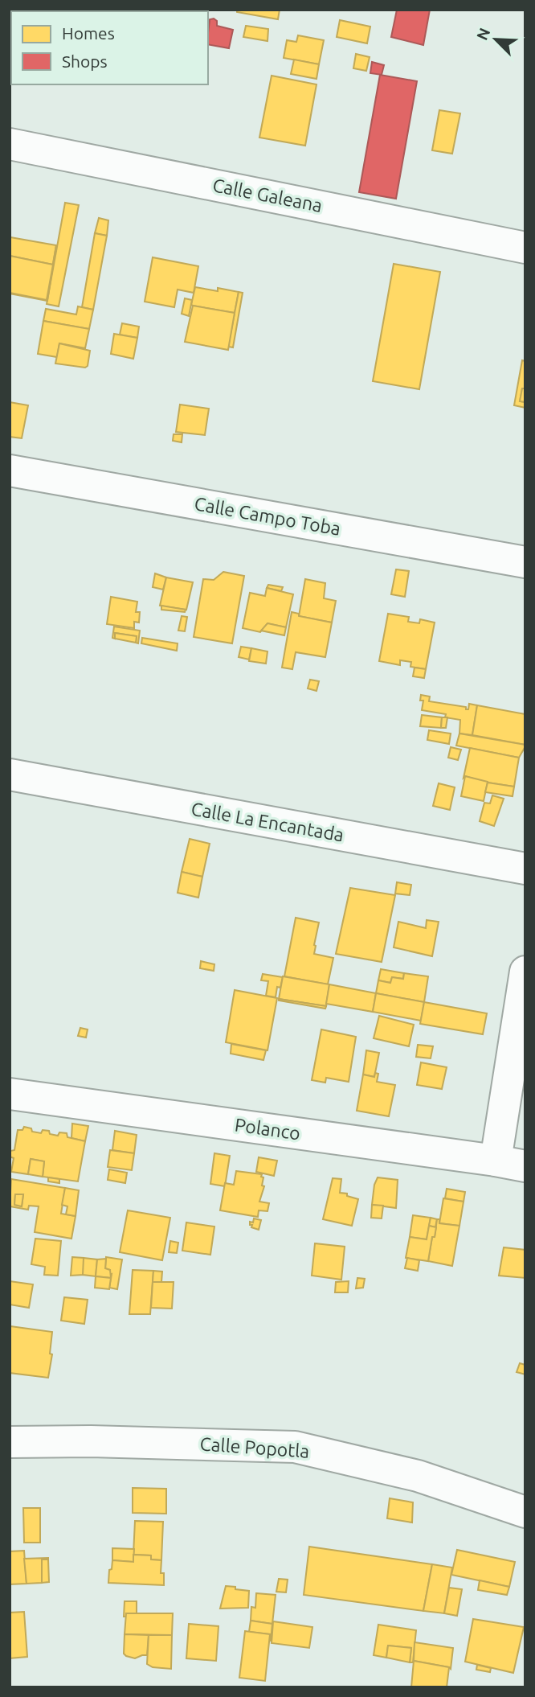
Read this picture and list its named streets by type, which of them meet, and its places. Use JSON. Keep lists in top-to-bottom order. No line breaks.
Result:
{"streets":{"street":["Calle Galeana","Calle Campo Toba","Calle La Encantada","Polanco","Calle Popotla"]},"legend":["Homes","Shops"],"north":"top left"}
